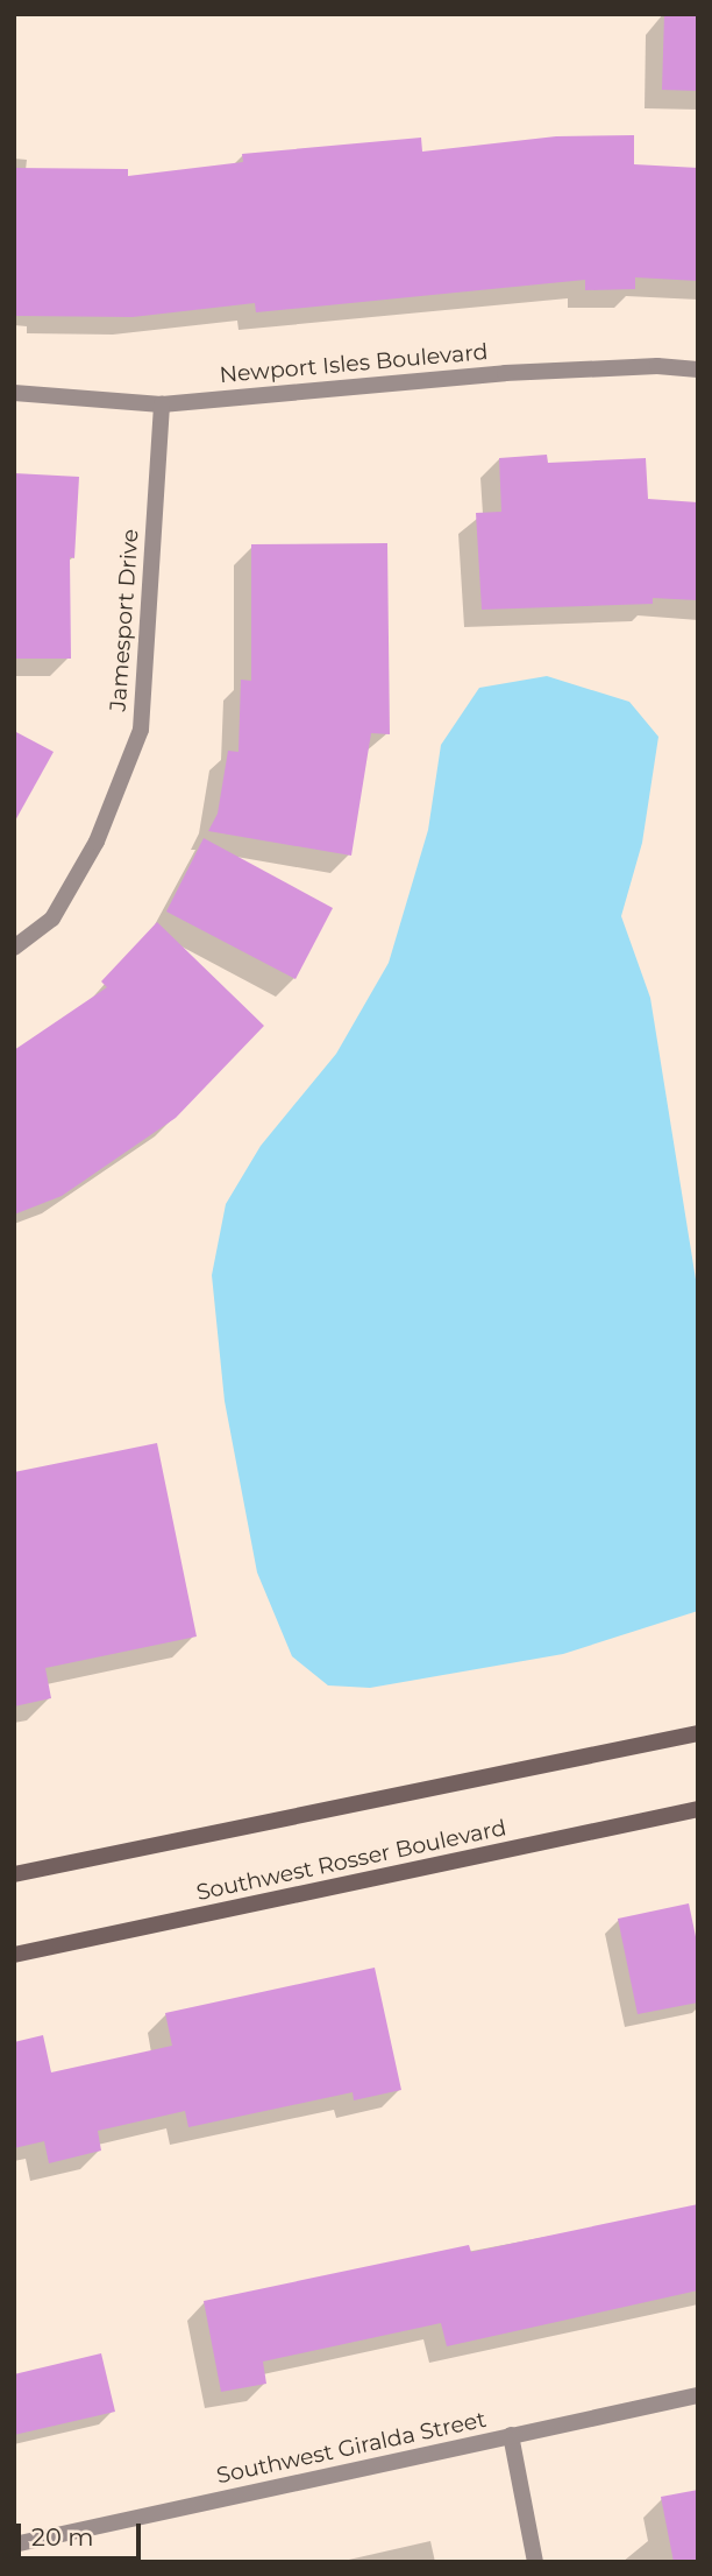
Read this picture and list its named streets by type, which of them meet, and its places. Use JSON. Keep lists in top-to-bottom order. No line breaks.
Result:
{"streets":{"street":["Newport Isles Boulevard","Jamesport Drive","Southwest Rosser Boulevard","Southwest Giralda Street"]},"crossings":[["Newport Isles Boulevard","Jamesport Drive"]],"scale_bar":"20 m"}
